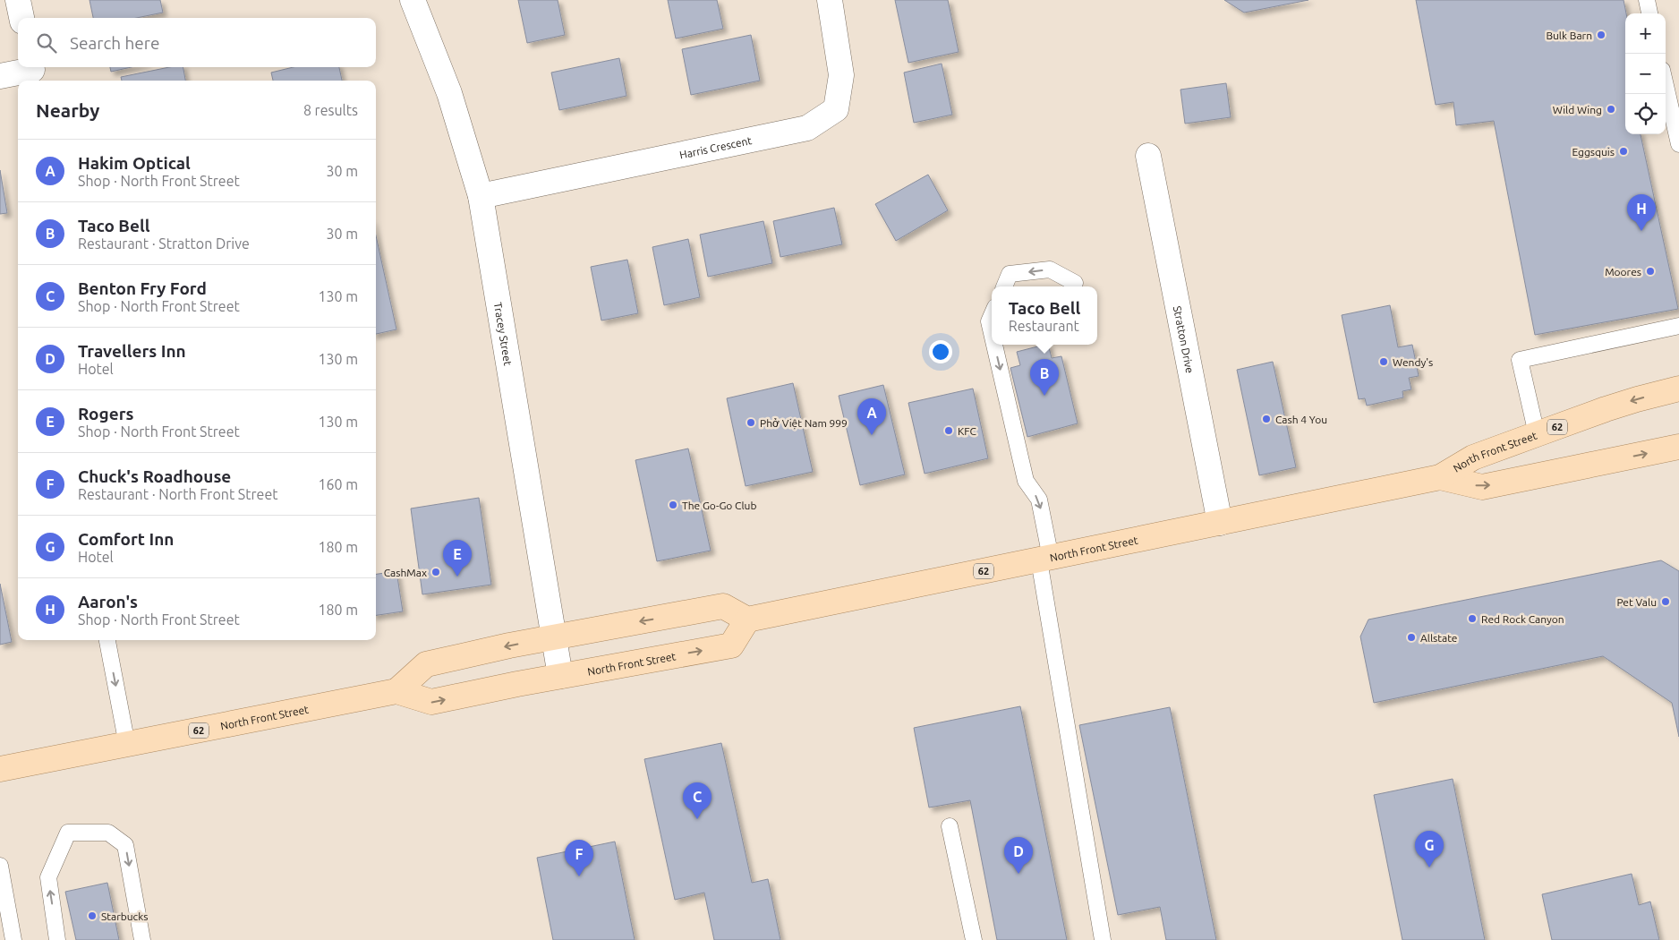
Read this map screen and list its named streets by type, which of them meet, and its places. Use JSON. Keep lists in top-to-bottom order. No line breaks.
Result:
{"streets":{"main road":["62","North Front Street"],"street":["Harris Crescent","Tracey Street","Stratton Drive"]},"crossings":[["Harris Crescent","Tracey Street"],["Tracey Street","North Front Street"],["Stratton Drive","North Front Street"]],"places":["Bulk Barn","Wild Wing","Eggsquis","Moores","Wendy's","Cash 4 You","Phở Việt Nam 999","KFC","The Go-Go Club","CashMax","Pet Valu","Red Rock Canyon","Allstate","Starbucks"],"page":{"map_buttons":["+","−"],"search":"Search here","heading":["Nearby","8 results"],"list":[{"mark":"A","name":"Hakim Optical","note":"Shop · North Front Street","value":"30 m"},{"mark":"B","name":"Taco Bell","note":"Restaurant · Stratton Drive","value":"30 m"},{"mark":"C","name":"Benton Fry Ford","note":"Shop · North Front Street","value":"130 m"},{"mark":"D","name":"Travellers Inn","note":"Hotel","value":"130 m"},{"mark":"E","name":"Rogers","note":"Shop · North Front Street","value":"130 m"},{"mark":"F","name":"Chuck's Roadhouse","note":"Restaurant · North Front Street","value":"160 m"},{"mark":"G","name":"Comfort Inn","note":"Hotel","value":"180 m"},{"mark":"H","name":"Aaron's","note":"Shop · North Front Street","value":"180 m"}],"pins":["H","B","A","E","C","G","D","F"],"popup":["Taco Bell","Restaurant"]}}
